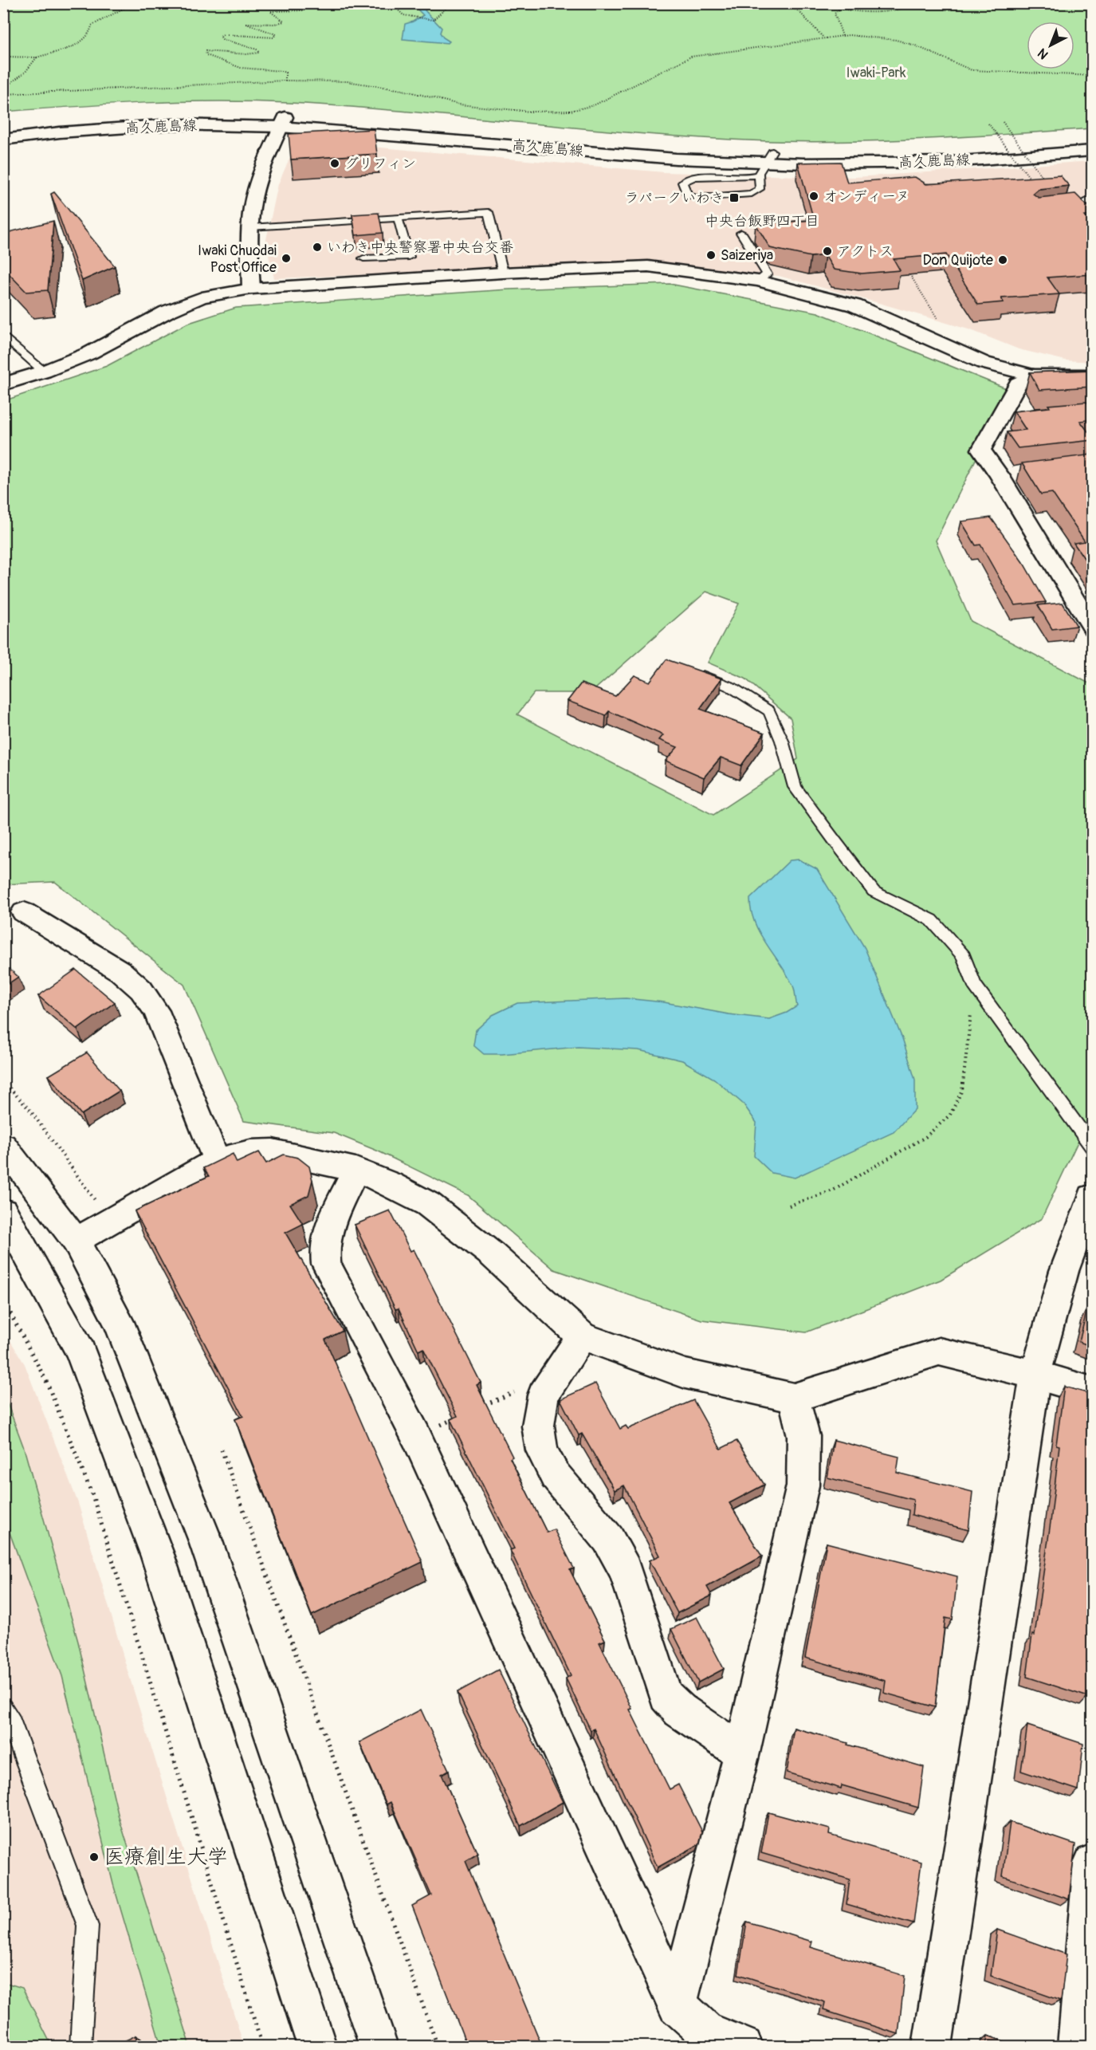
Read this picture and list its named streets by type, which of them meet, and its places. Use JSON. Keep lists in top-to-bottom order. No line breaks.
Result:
{"streets":{"street":["高久鹿島線"]},"districts":["中央台飯野四丁目"],"parks":["Iwaki-Park"],"places":{"other":["グリフィン","オンディーヌ","いわき中央警察署中央台交番","アクトス","Saizeriya","Iwaki Chuodai Post Office","Don Quijote","医療創生大学"],"transit":["ラパークいわき"]},"north":"bottom left"}
